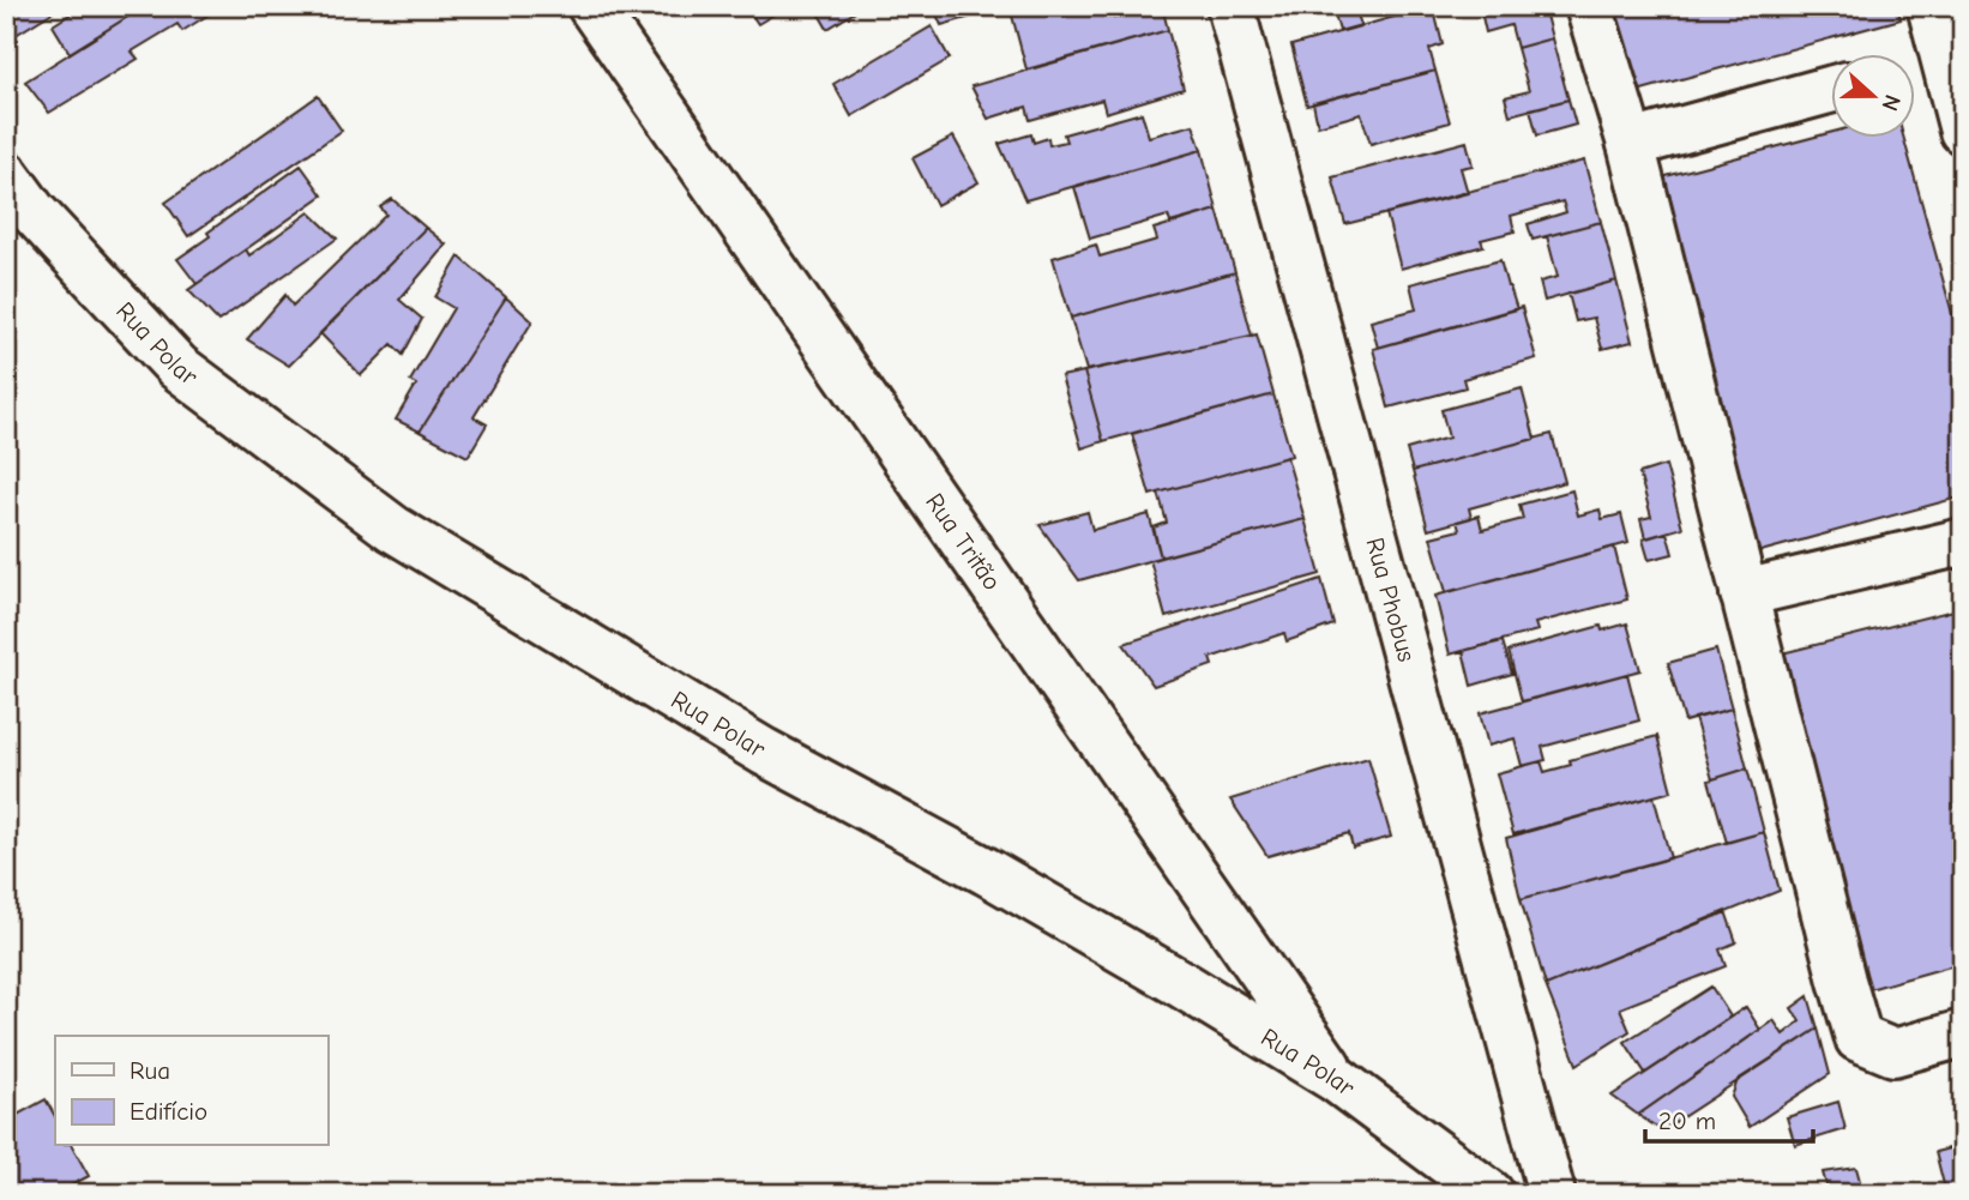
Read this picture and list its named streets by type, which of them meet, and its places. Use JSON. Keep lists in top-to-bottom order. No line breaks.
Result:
{"streets":{"street":["Rua Polar","Rua Tritão","Rua Phobus"]},"crossings":[["Rua Polar","Rua Tritão"]],"legend":["Rua","Edifício"],"scale_bar":"20 m","north":"right"}
